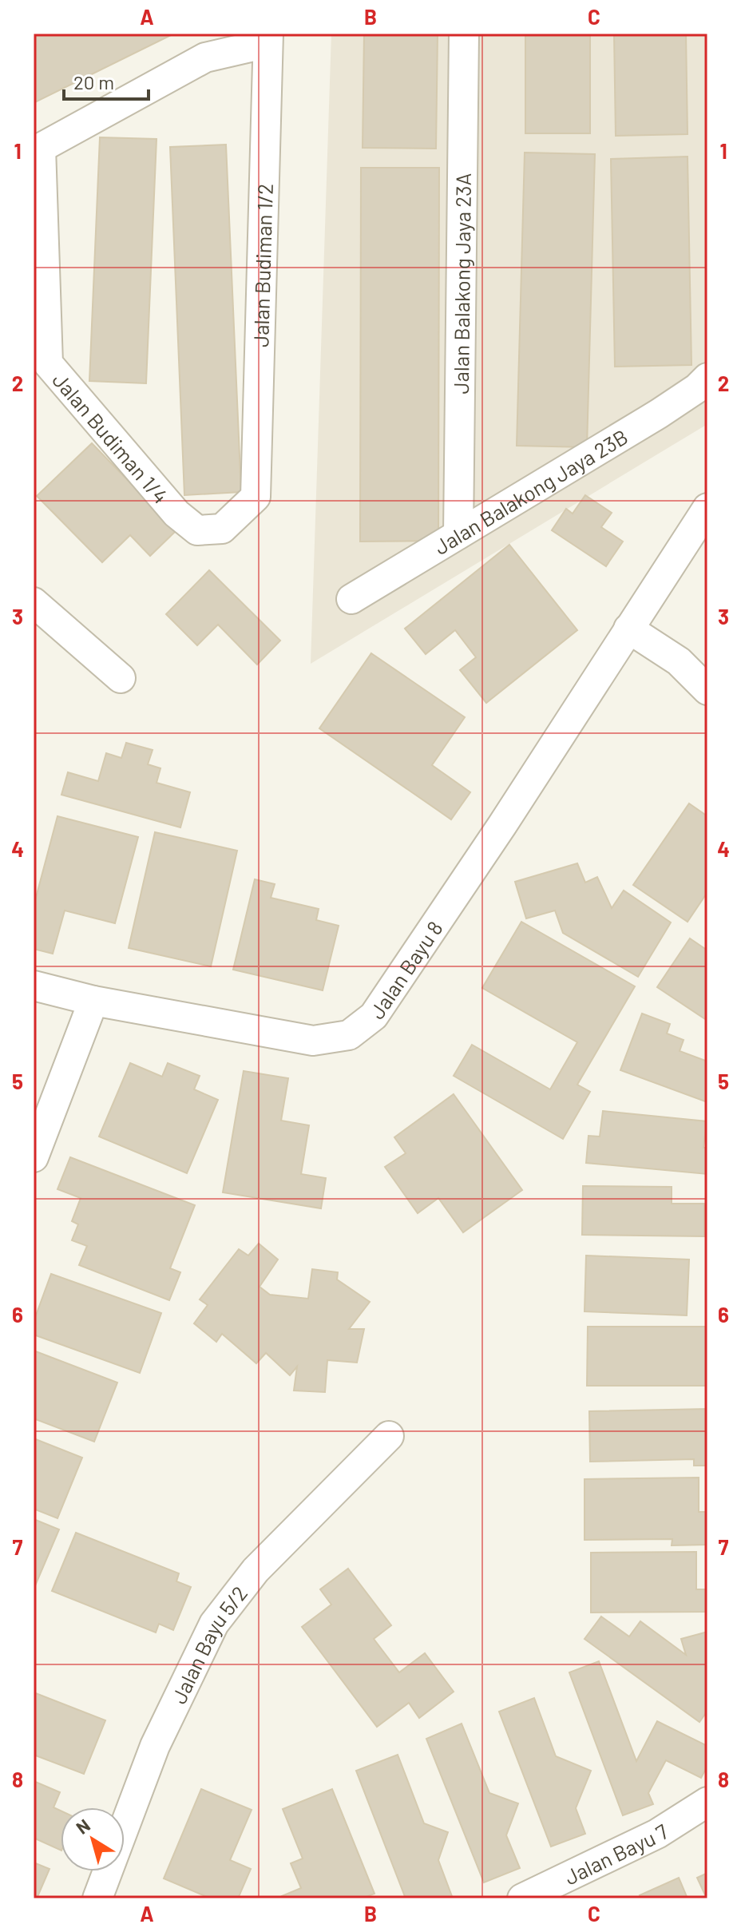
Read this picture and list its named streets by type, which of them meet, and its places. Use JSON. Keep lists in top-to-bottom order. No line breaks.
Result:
{"streets":{"street":["Jalan Budiman 1/2","Jalan Balakong Jaya 23A","Jalan Budiman 1/4","Jalan Balakong Jaya 23B","Jalan Bayu 8","Jalan Bayu 5/2","Jalan Bayu 7"]},"crossings":[["Jalan Budiman 1/2","Jalan Budiman 1/4"],["Jalan Balakong Jaya 23A","Jalan Balakong Jaya 23B"]],"scale_bar":"20 m","north":"top left","grid":{"columns":["A","B","C"],"rows":["1","2","3","4","5","6","7","8"]}}
